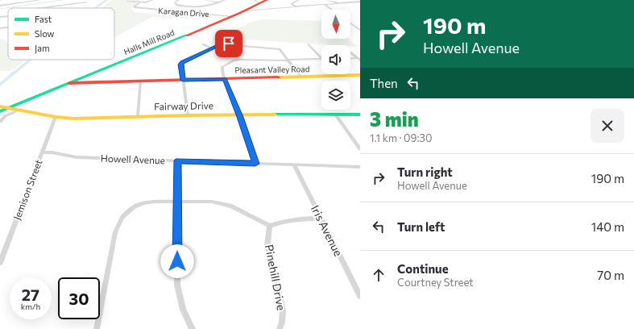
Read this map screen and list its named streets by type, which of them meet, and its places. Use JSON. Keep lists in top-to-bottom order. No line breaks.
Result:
{"streets":{"street":["Karagan Drive","Halls Mill Road","Pleasant Valley Road","Fairway Drive","Howell Avenue","Jemison Street","Iris Avenue","Pinehill Drive"]},"crossings":[["Karagan Drive","Halls Mill Road"],["Halls Mill Road","Pleasant Valley Road"],["Halls Mill Road","Fairway Drive"],["Fairway Drive","Jemison Street"],["Howell Avenue","Jemison Street"],["Howell Avenue","Iris Avenue"]],"legend":["Fast","Slow","Jam"],"north":"bottom","page":{"turn":["190 m","Howell Avenue"],"then":"Then","heading":["3 min","1.1 km · 09:30"],"list":[{"name":"Turn right","note":"Howell Avenue","value":"190 m"},{"name":"Turn left","value":"140 m"},{"name":"Continue","note":"Courtney Street","value":"70 m"}],"speed":"27 km/h","limit":"30"}}
